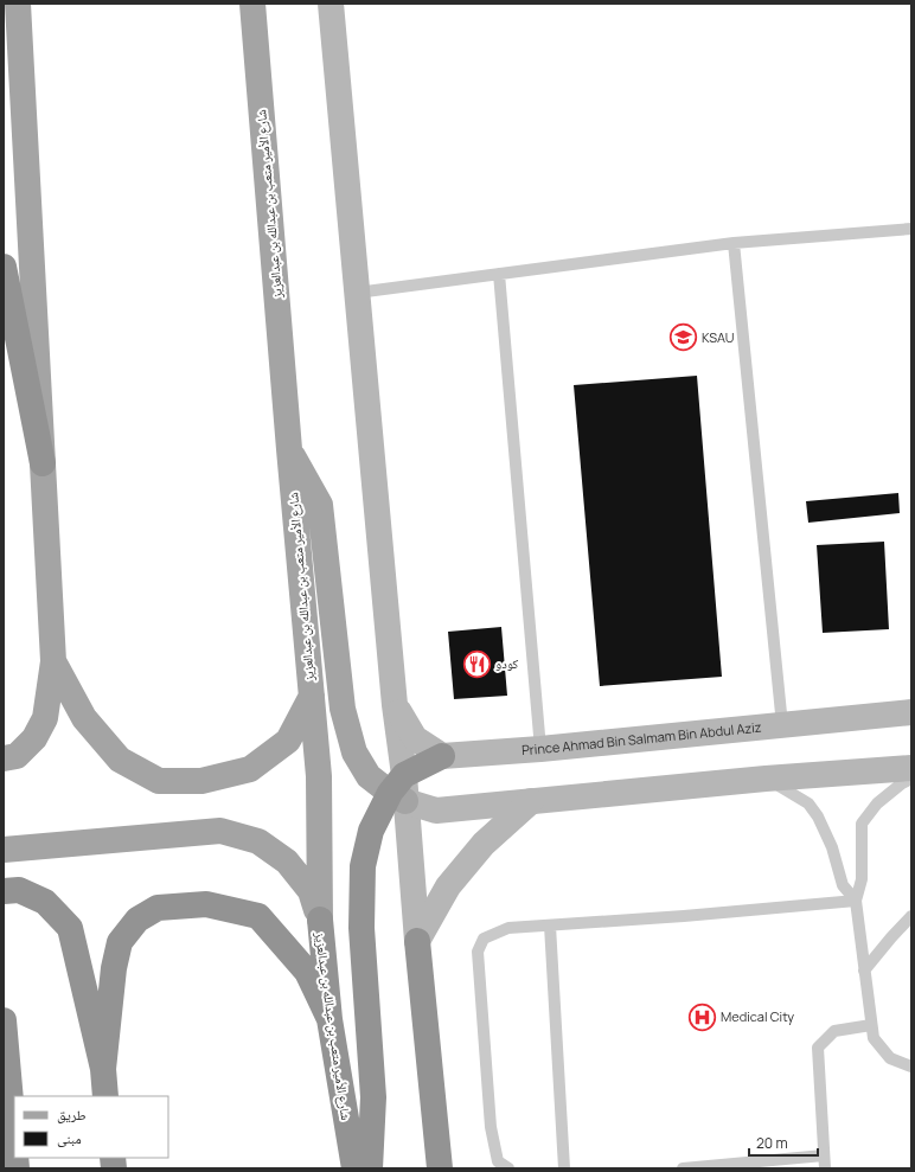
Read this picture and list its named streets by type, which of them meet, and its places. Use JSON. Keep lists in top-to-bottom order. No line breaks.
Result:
{"streets":{"highway":["شارع الأمير متعب بن عبدالله بن عبدالعزيز"],"main road":["Prince Ahmad Bin Salmam Bin Abdul Aziz"]},"places":{"school or university":["KSAU"],"restaurant":["كودو"],"hospital":["Medical City"]},"legend":["طريق","مبنى"],"scale_bar":"20 m"}
